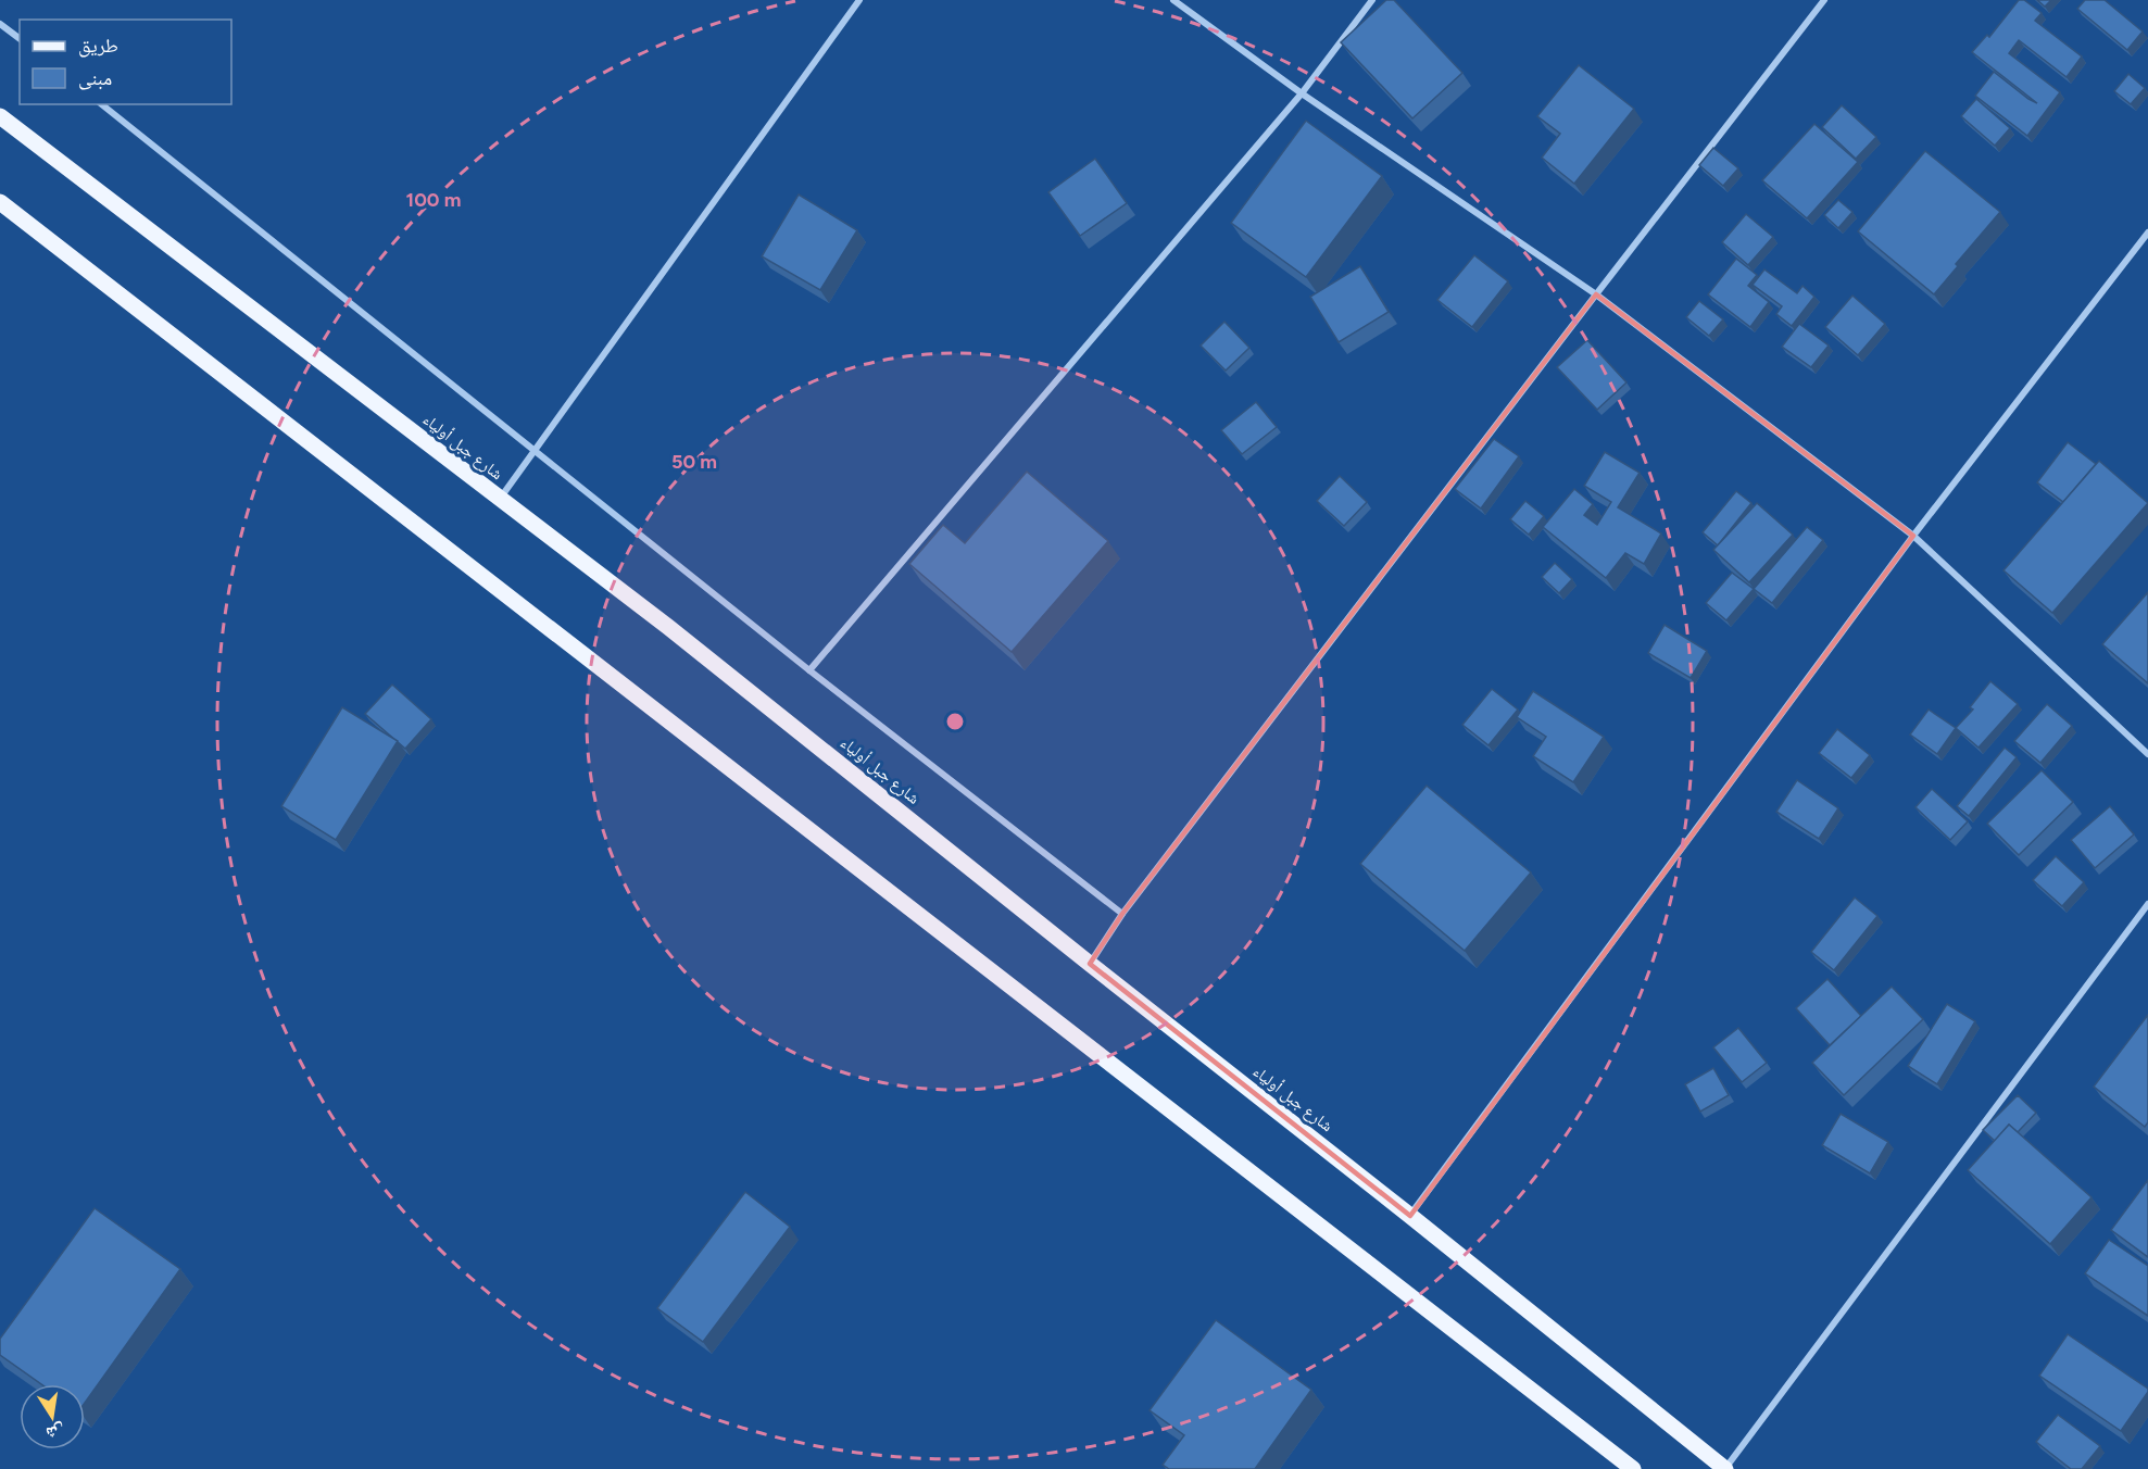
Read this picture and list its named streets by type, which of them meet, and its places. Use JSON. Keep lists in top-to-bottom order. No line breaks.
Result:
{"streets":{"main road":["شارع جبل أولياء"]},"legend":["طريق","مبنى"],"north":"bottom","rings":["100 m","50 m"]}
